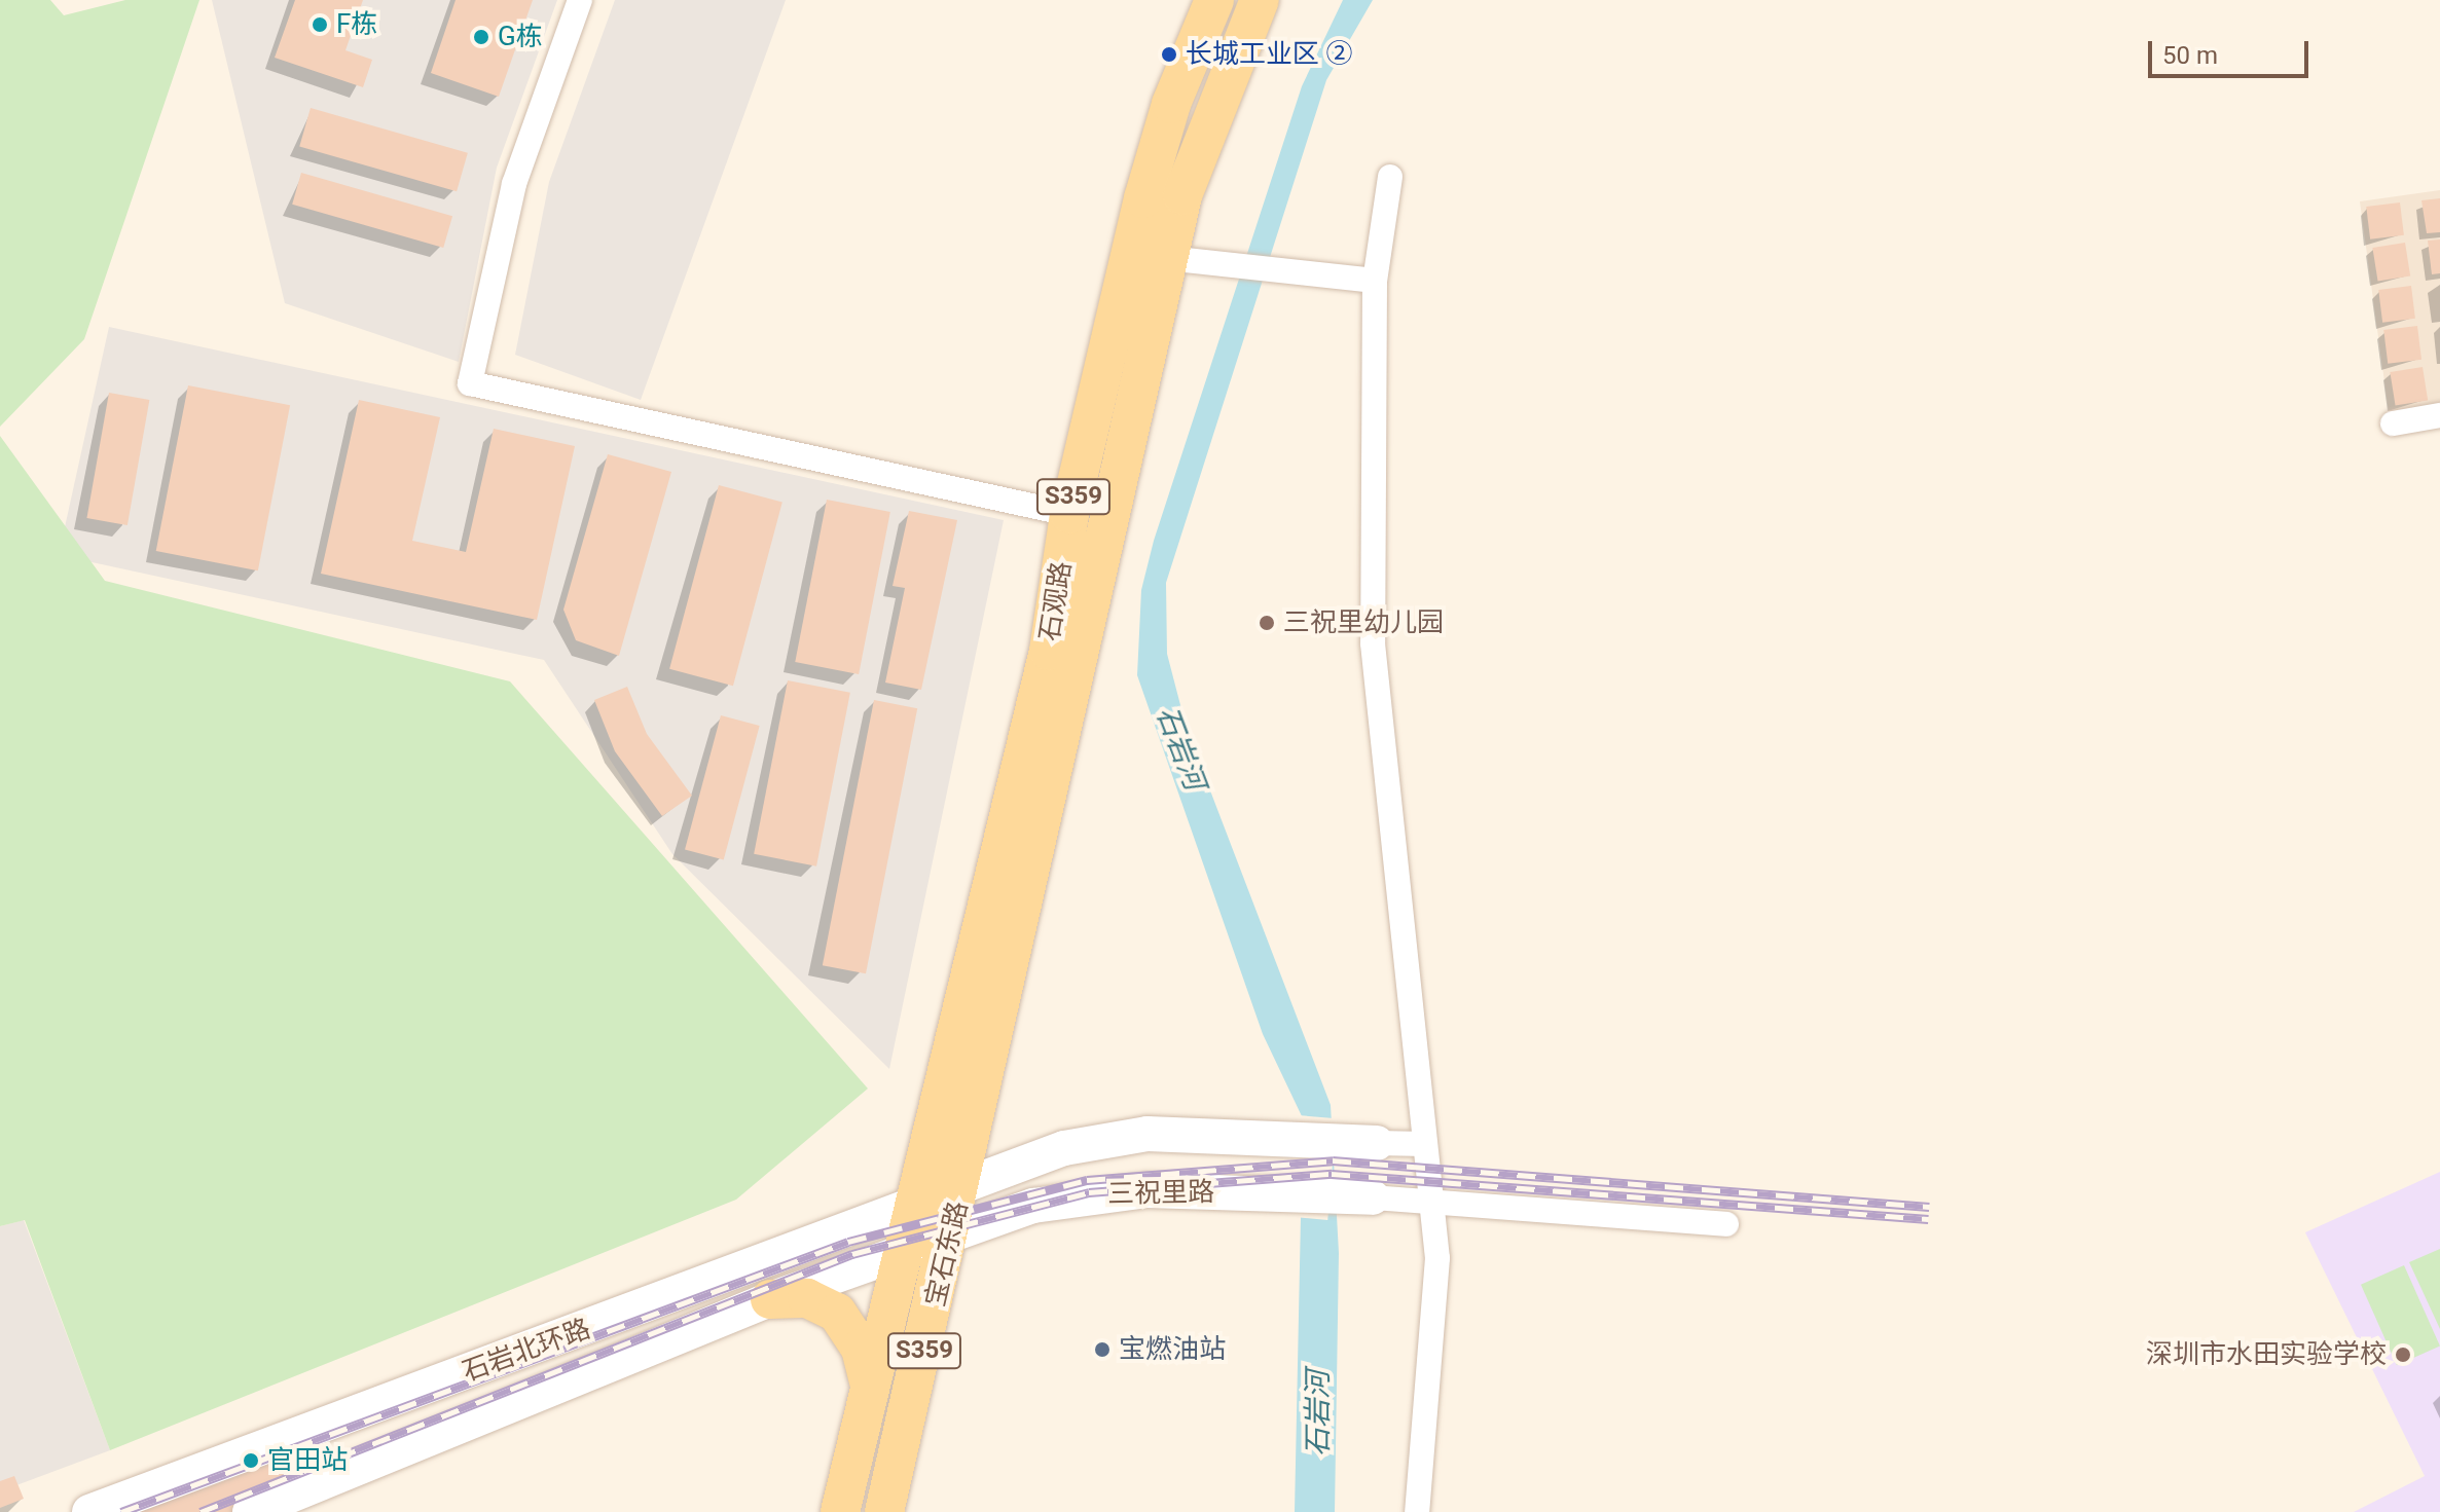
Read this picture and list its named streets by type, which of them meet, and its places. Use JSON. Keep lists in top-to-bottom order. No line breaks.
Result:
{"streets":{"main road":["S359","石观路","三祝里路","宝石东路","石岩北环路"]},"crossings":[["石观路","三祝里路"],["石观路","宝石东路"],["石观路","石岩北环路"],["三祝里路","宝石东路"],["三祝里路","石岩北环路"],["宝石东路","石岩北环路"]],"water":["石岩河"],"places":["F栋","G栋","长城工业区 ②","三祝里幼儿园","宝燃油站","深圳市水田实验学校","官田站"],"scale_bar":"50 m"}
